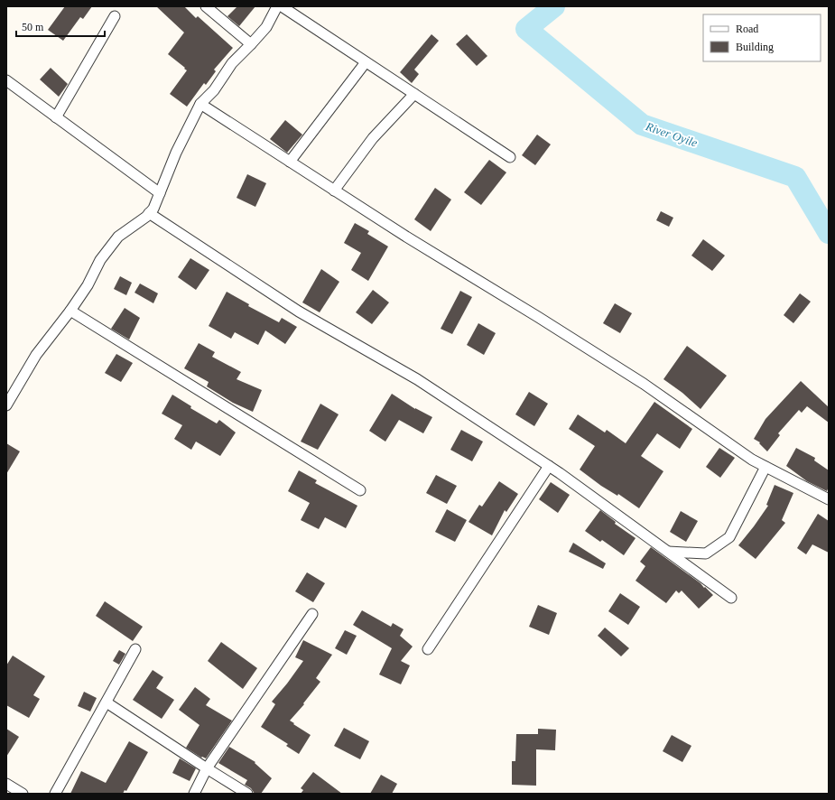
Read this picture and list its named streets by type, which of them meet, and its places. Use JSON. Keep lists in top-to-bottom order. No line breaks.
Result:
{"water":["River Oyile"],"legend":["Road","Building"],"scale_bar":"50 m"}
